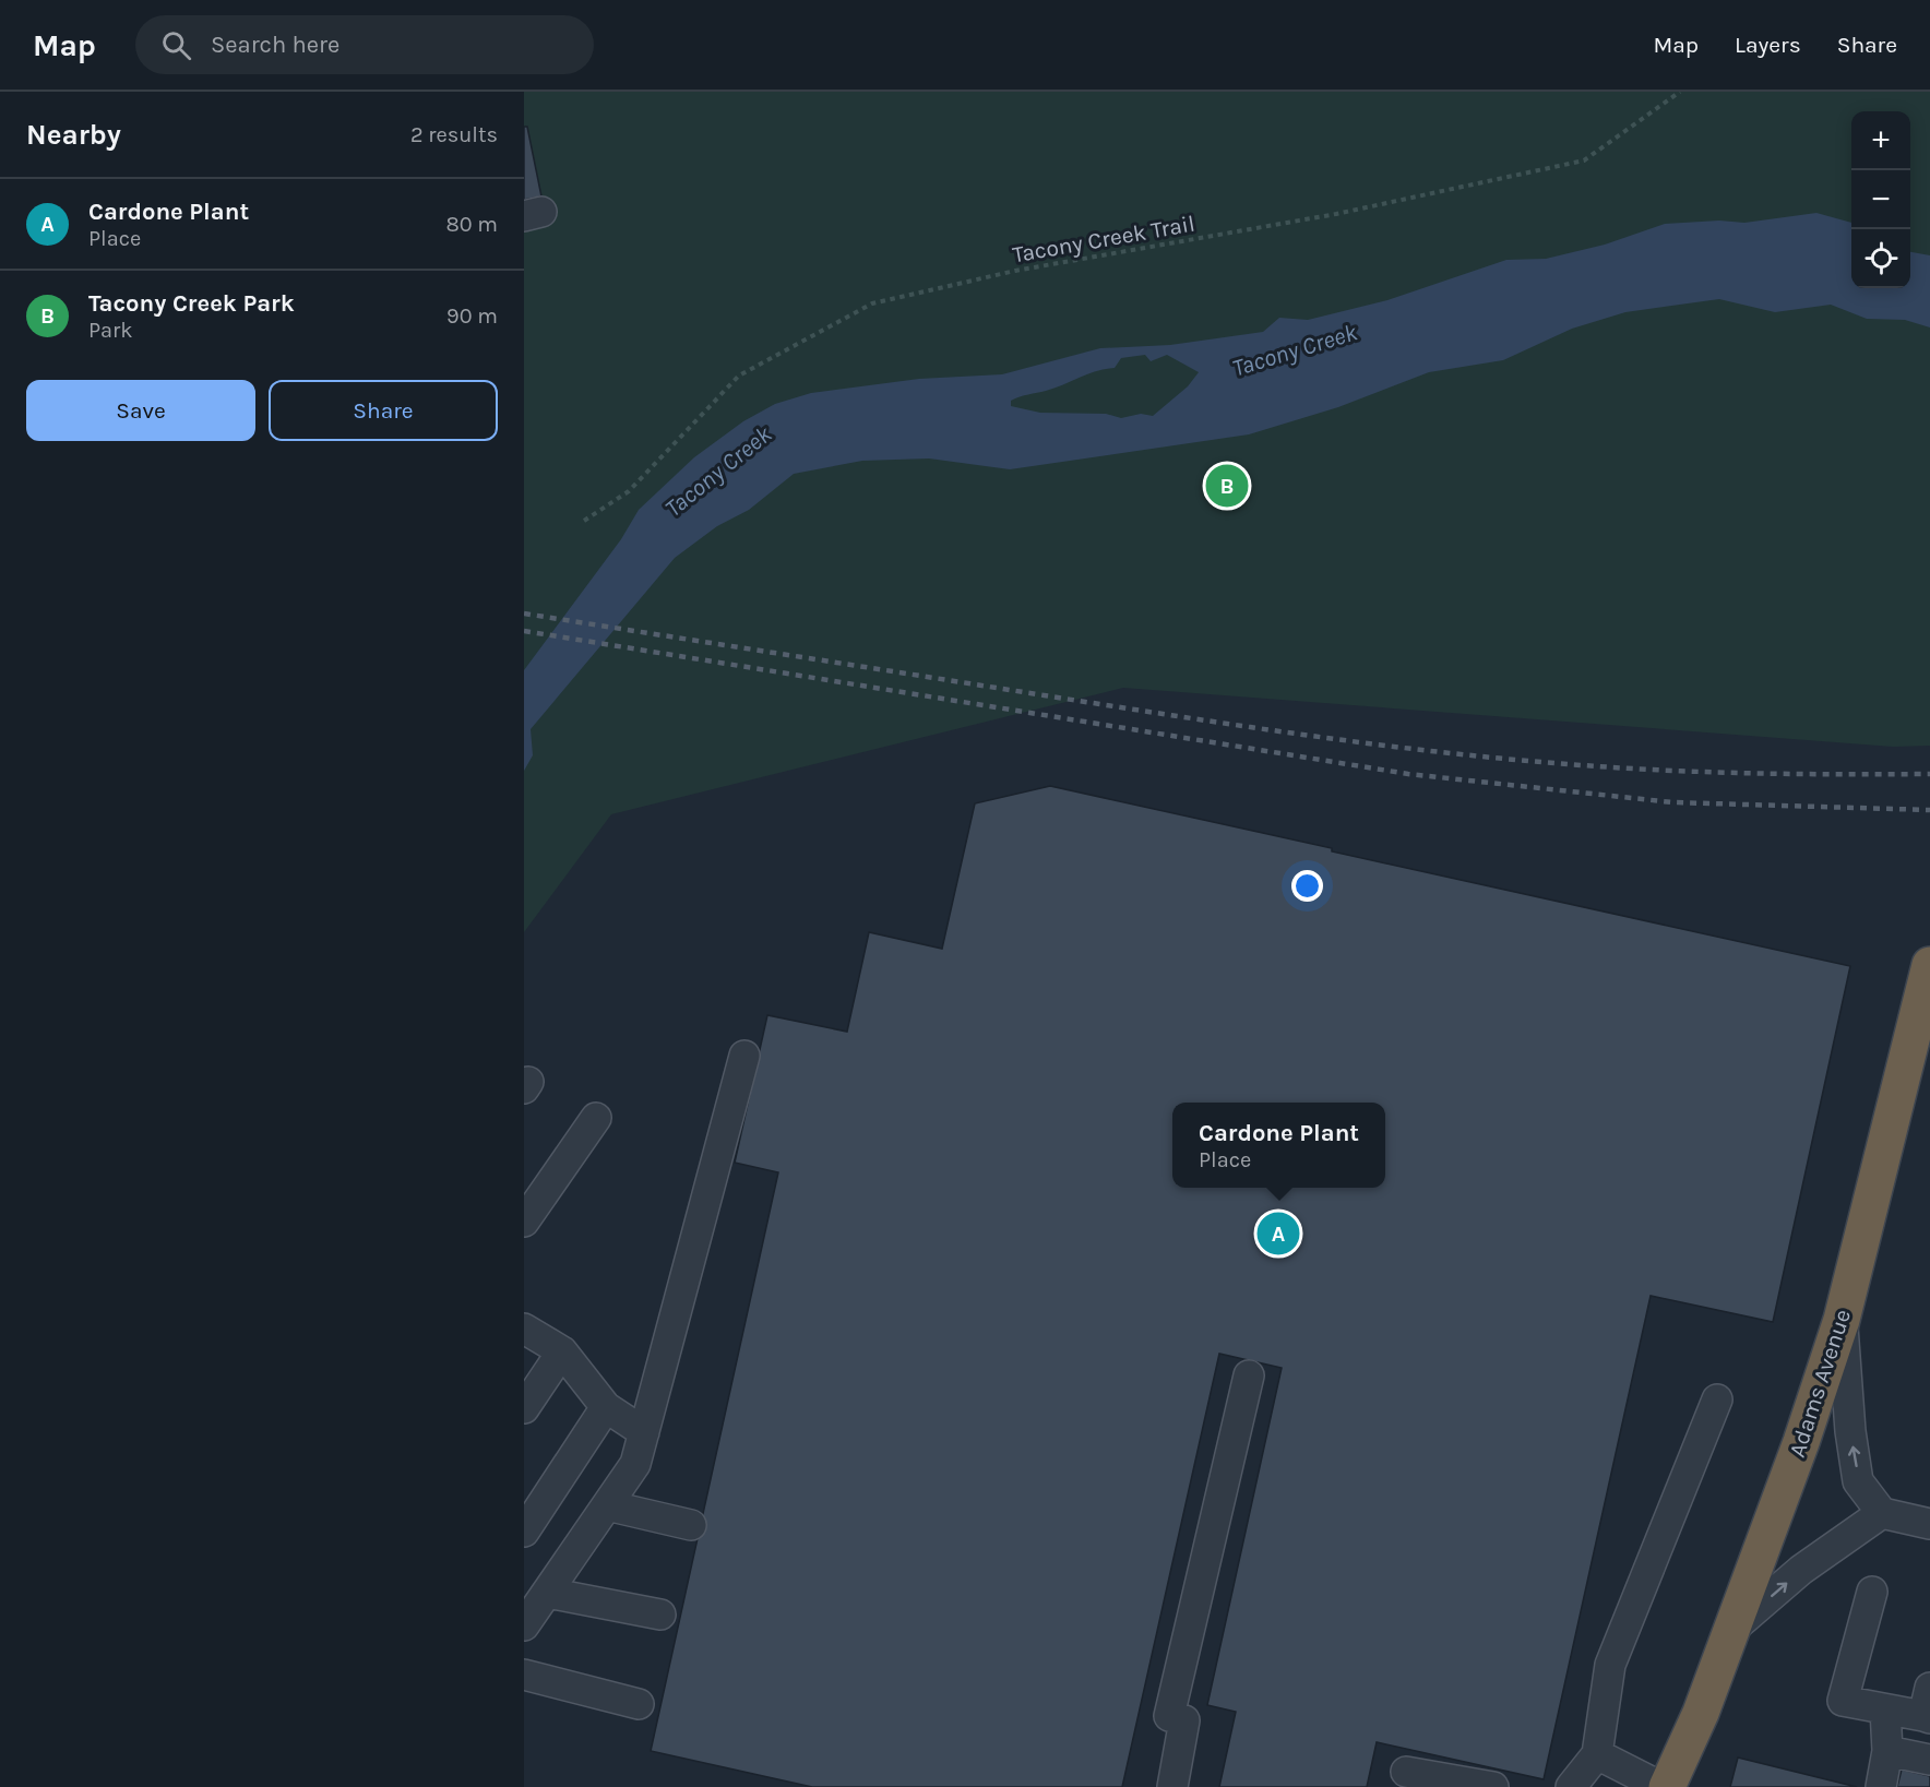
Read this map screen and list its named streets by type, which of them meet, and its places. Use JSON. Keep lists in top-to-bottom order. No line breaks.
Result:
{"streets":{"highway":["Adams Avenue"],"path":["Tacony Creek Trail"]},"water":["Tacony Creek"],"page":{"header":"Map","search":"Search here","nav":["Map","Layers","Share"],"heading":["Nearby","2 results"],"map_buttons":["+","−"],"list":[{"mark":"A","name":"Cardone Plant","note":"Place","value":"80 m"},{"mark":"B","name":"Tacony Creek Park","note":"Park","value":"90 m"}],"buttons":["Save","Share"],"pins":["B","A"],"popup":["Cardone Plant","Place"]}}
